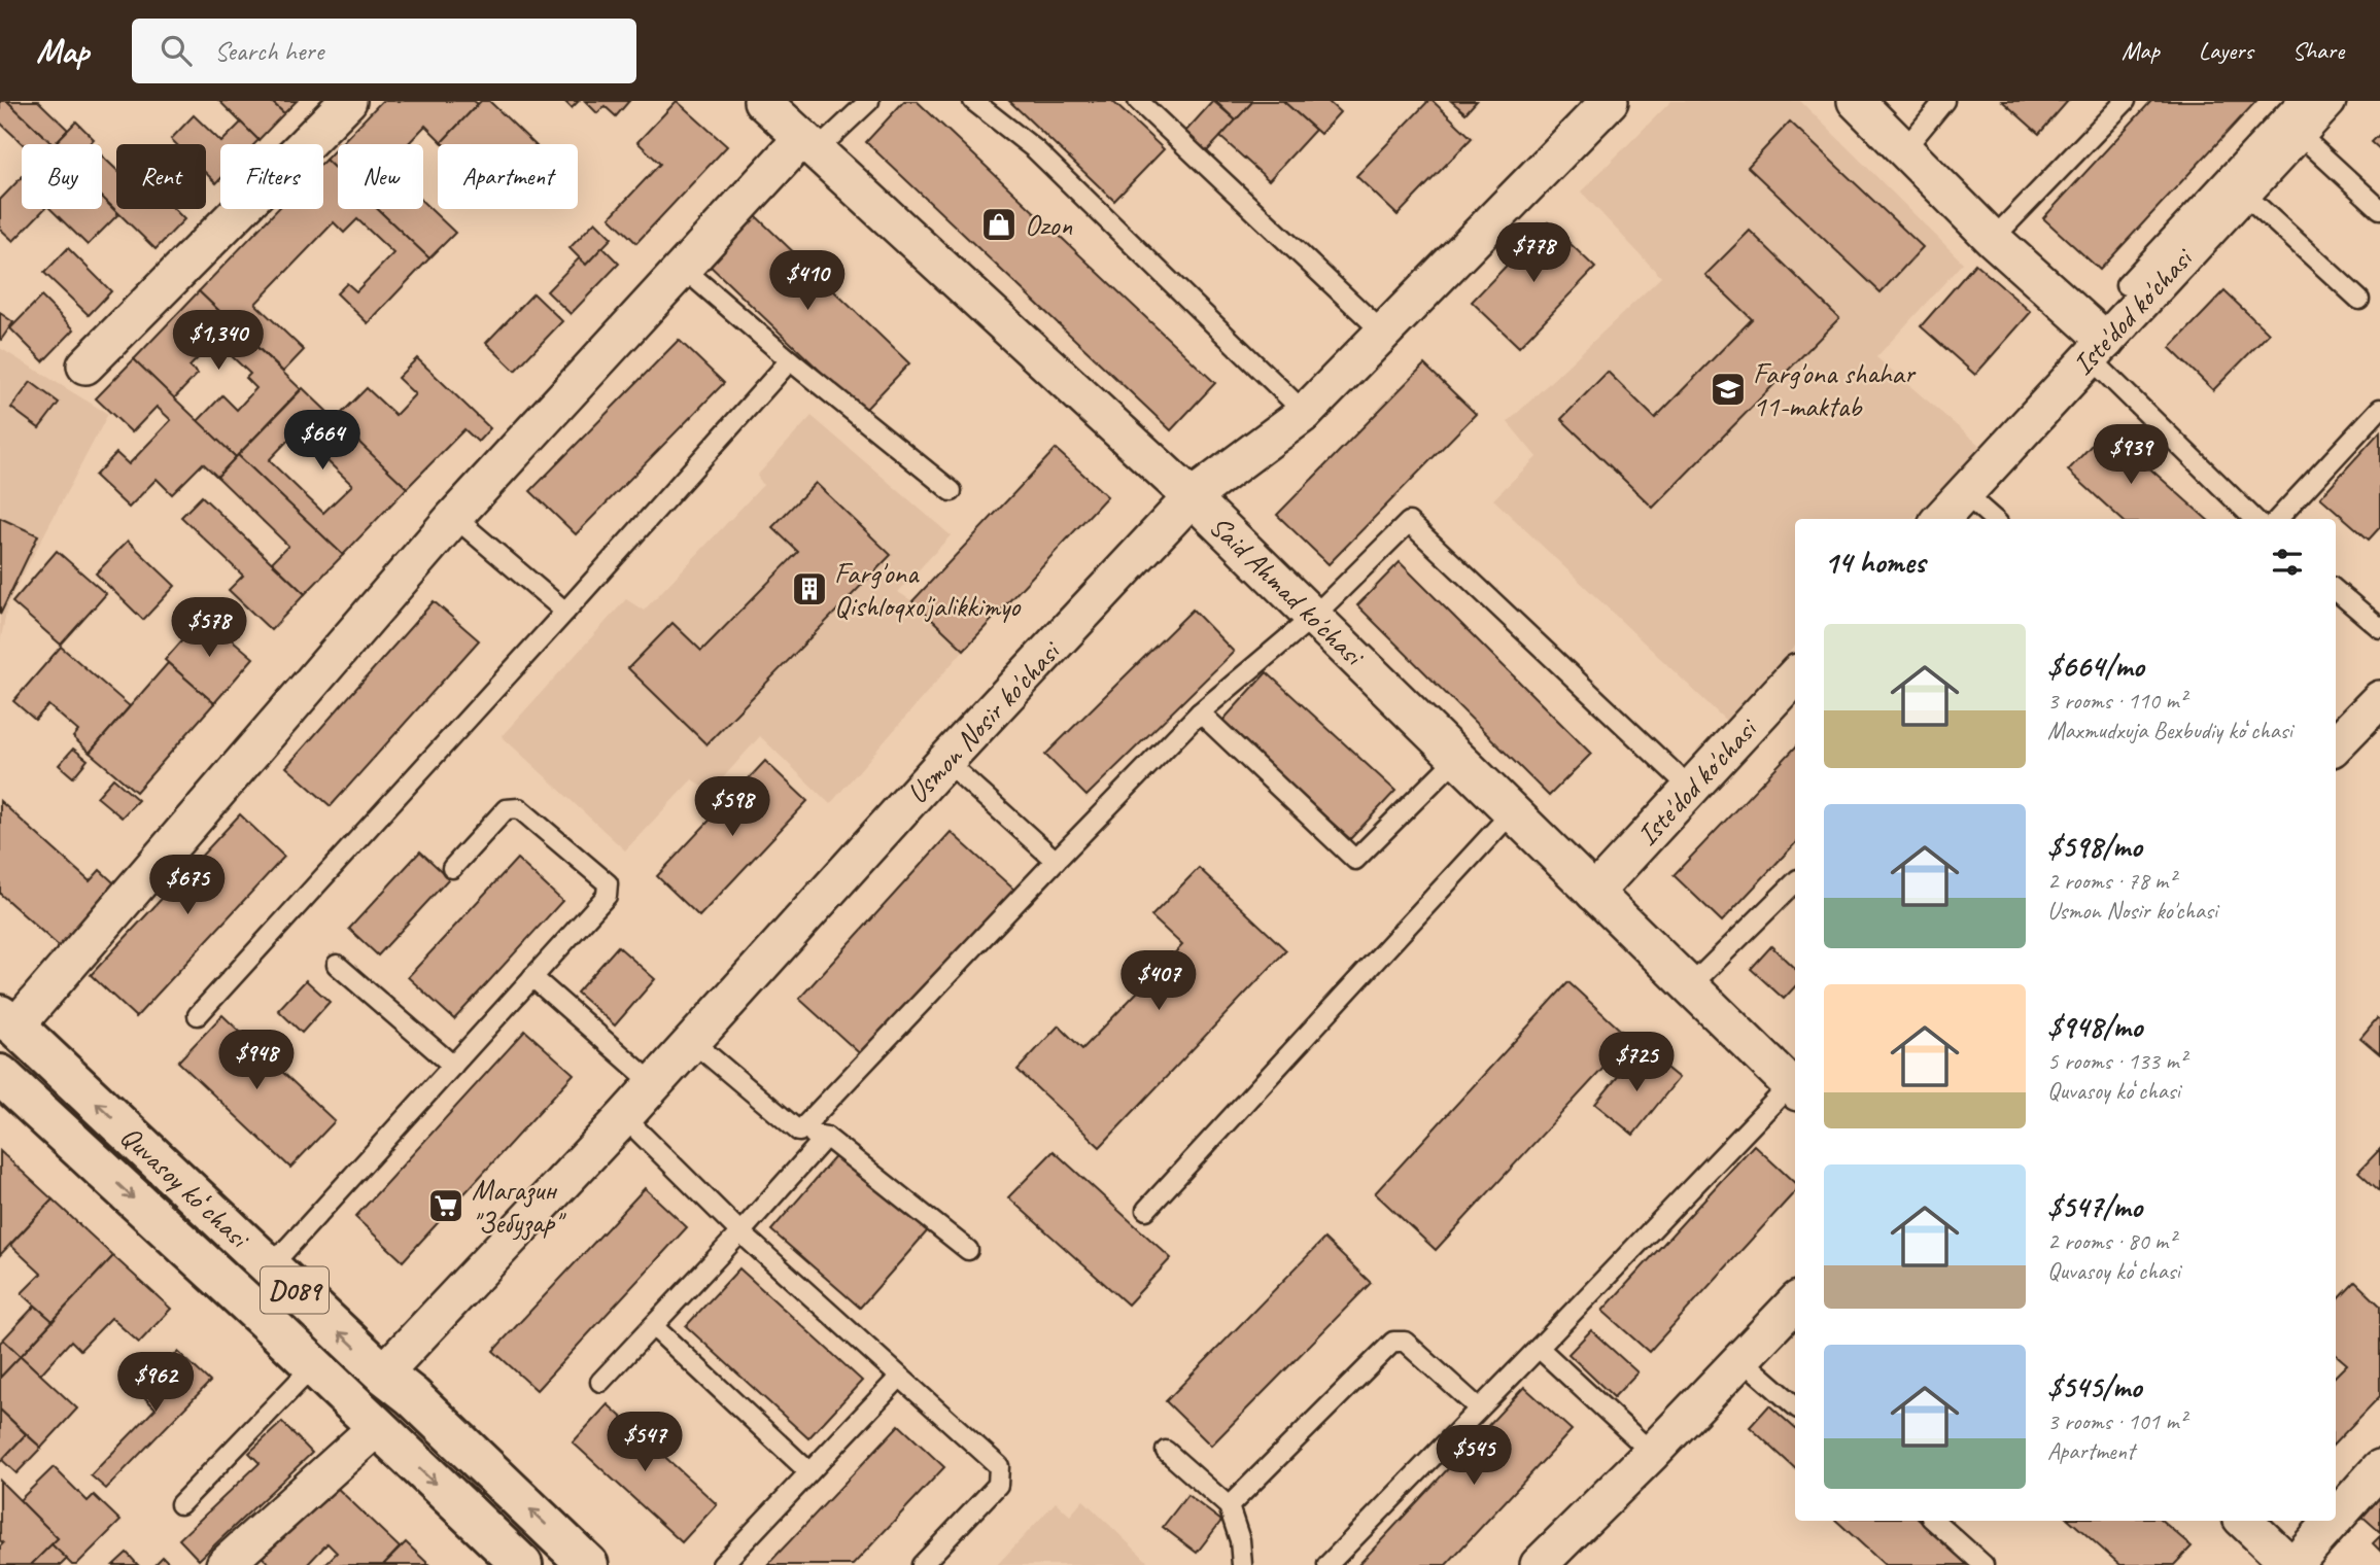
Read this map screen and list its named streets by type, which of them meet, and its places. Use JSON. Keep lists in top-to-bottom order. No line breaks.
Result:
{"streets":{"main road":["Quvasoy koʻchasi","D089"],"street":["Iste'dod ko'chasi","Said Ahmad ko'chasi","Usmon Nosir ko'chasi"]},"crossings":[["Iste'dod ko'chasi","Said Ahmad ko'chasi"],["Said Ahmad ko'chasi","Usmon Nosir ko'chasi"],["Usmon Nosir ko'chasi","Quvasoy koʻchasi"]],"places":{"shop":["Ozon"],"school or university":["Farg'ona shahar 11-maktab"],"building":["Farg'ona Qishloqxo'jalikkimyo"],"supermarket":["Магазин \"Зебузар\""]},"page":{"header":"Map","search":"Search here","nav":["Map","Layers","Share"],"chip":["Buy","Rent","Filters","New","Apartment"],"price":["$778","$410","$1,340","$664","$939","$578","$598","$675","$407","$948","$725","$962","$547","$545"],"heading":"14 homes","list":[{"name":"$664/mo","note":"3 rooms · 110 m² · Maxmudxuja Bexbudiy koʻchasi"},{"name":"$598/mo","note":"2 rooms · 78 m² · Usmon Nosir ko'chasi"},{"name":"$948/mo","note":"5 rooms · 133 m² · Quvasoy koʻchasi"},{"name":"$547/mo","note":"2 rooms · 80 m² · Quvasoy koʻchasi"},{"name":"$545/mo","note":"3 rooms · 101 m² · Apartment"}]}}
